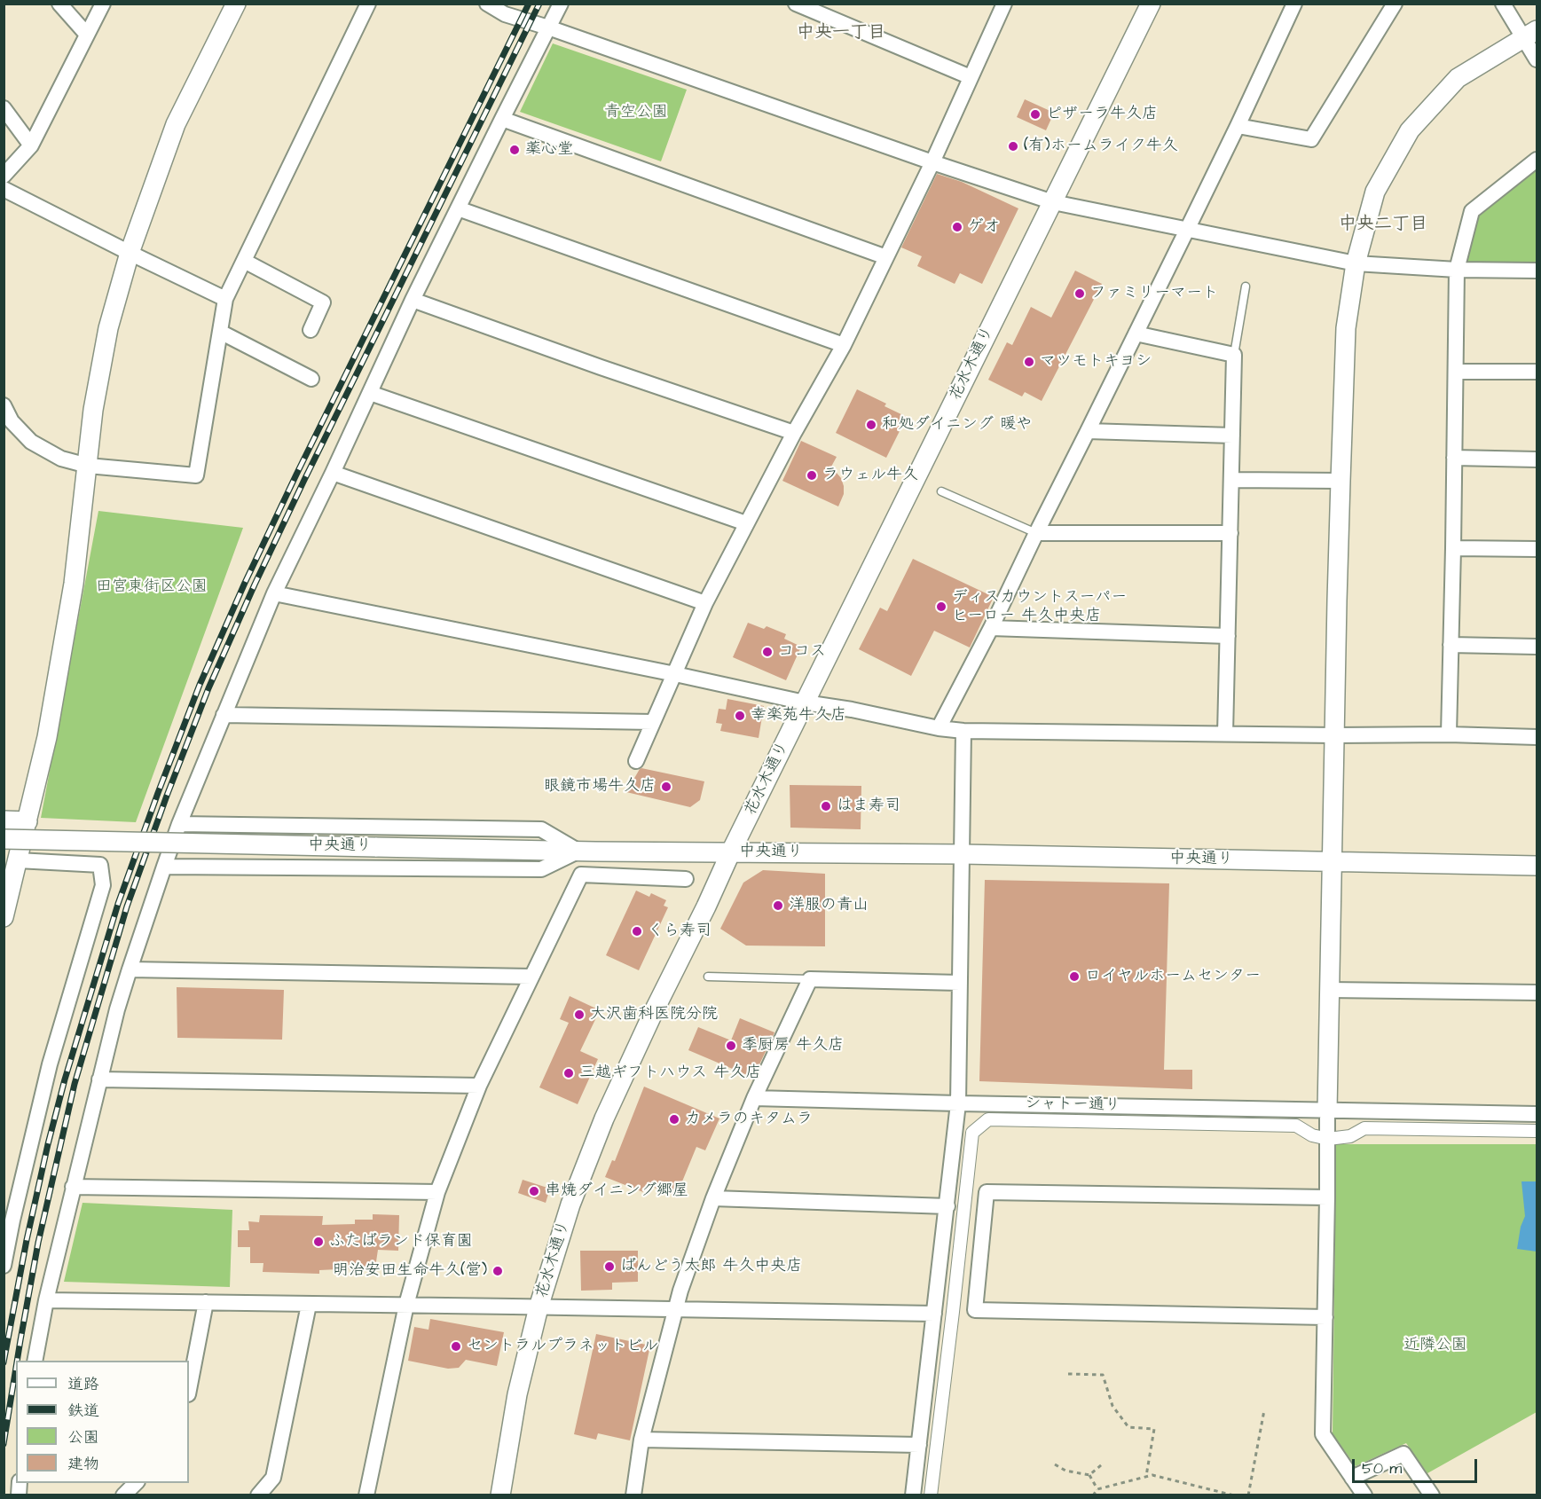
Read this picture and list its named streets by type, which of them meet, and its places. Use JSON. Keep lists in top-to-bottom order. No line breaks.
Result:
{"streets":{"street":["花水木通り","中央通り","シャトー通り"]},"crossings":[["花水木通り","中央通り"]],"districts":["中央一丁目","中央二丁目"],"parks":["青空公園","田宮東街区公園","近隣公園"],"places":["ピザーラ牛久店","(有)ホームライク牛久","薬心堂","ゲオ","ファミリーマート","マツモトキヨシ","和処ダイニング 暖や","ラウェル牛久","ディスカウントスーパー ヒーロー 牛久中央店","ココス","幸楽苑牛久店","眼鏡市場牛久店","はま寿司","洋服の青山","くら寿司","ロイヤルホームセンター","大沢歯科医院分院","季厨房 牛久店","三越ギフトハウス 牛久店","カメラのキタムラ","串焼ダイニング郷屋","ふたばランド保育園","ばんどう太郎 牛久中央店","明治安田生命牛久(営)","セントラルプラネットビル"],"legend":["道路","鉄道","公園","建物"],"scale_bar":"50 m"}
